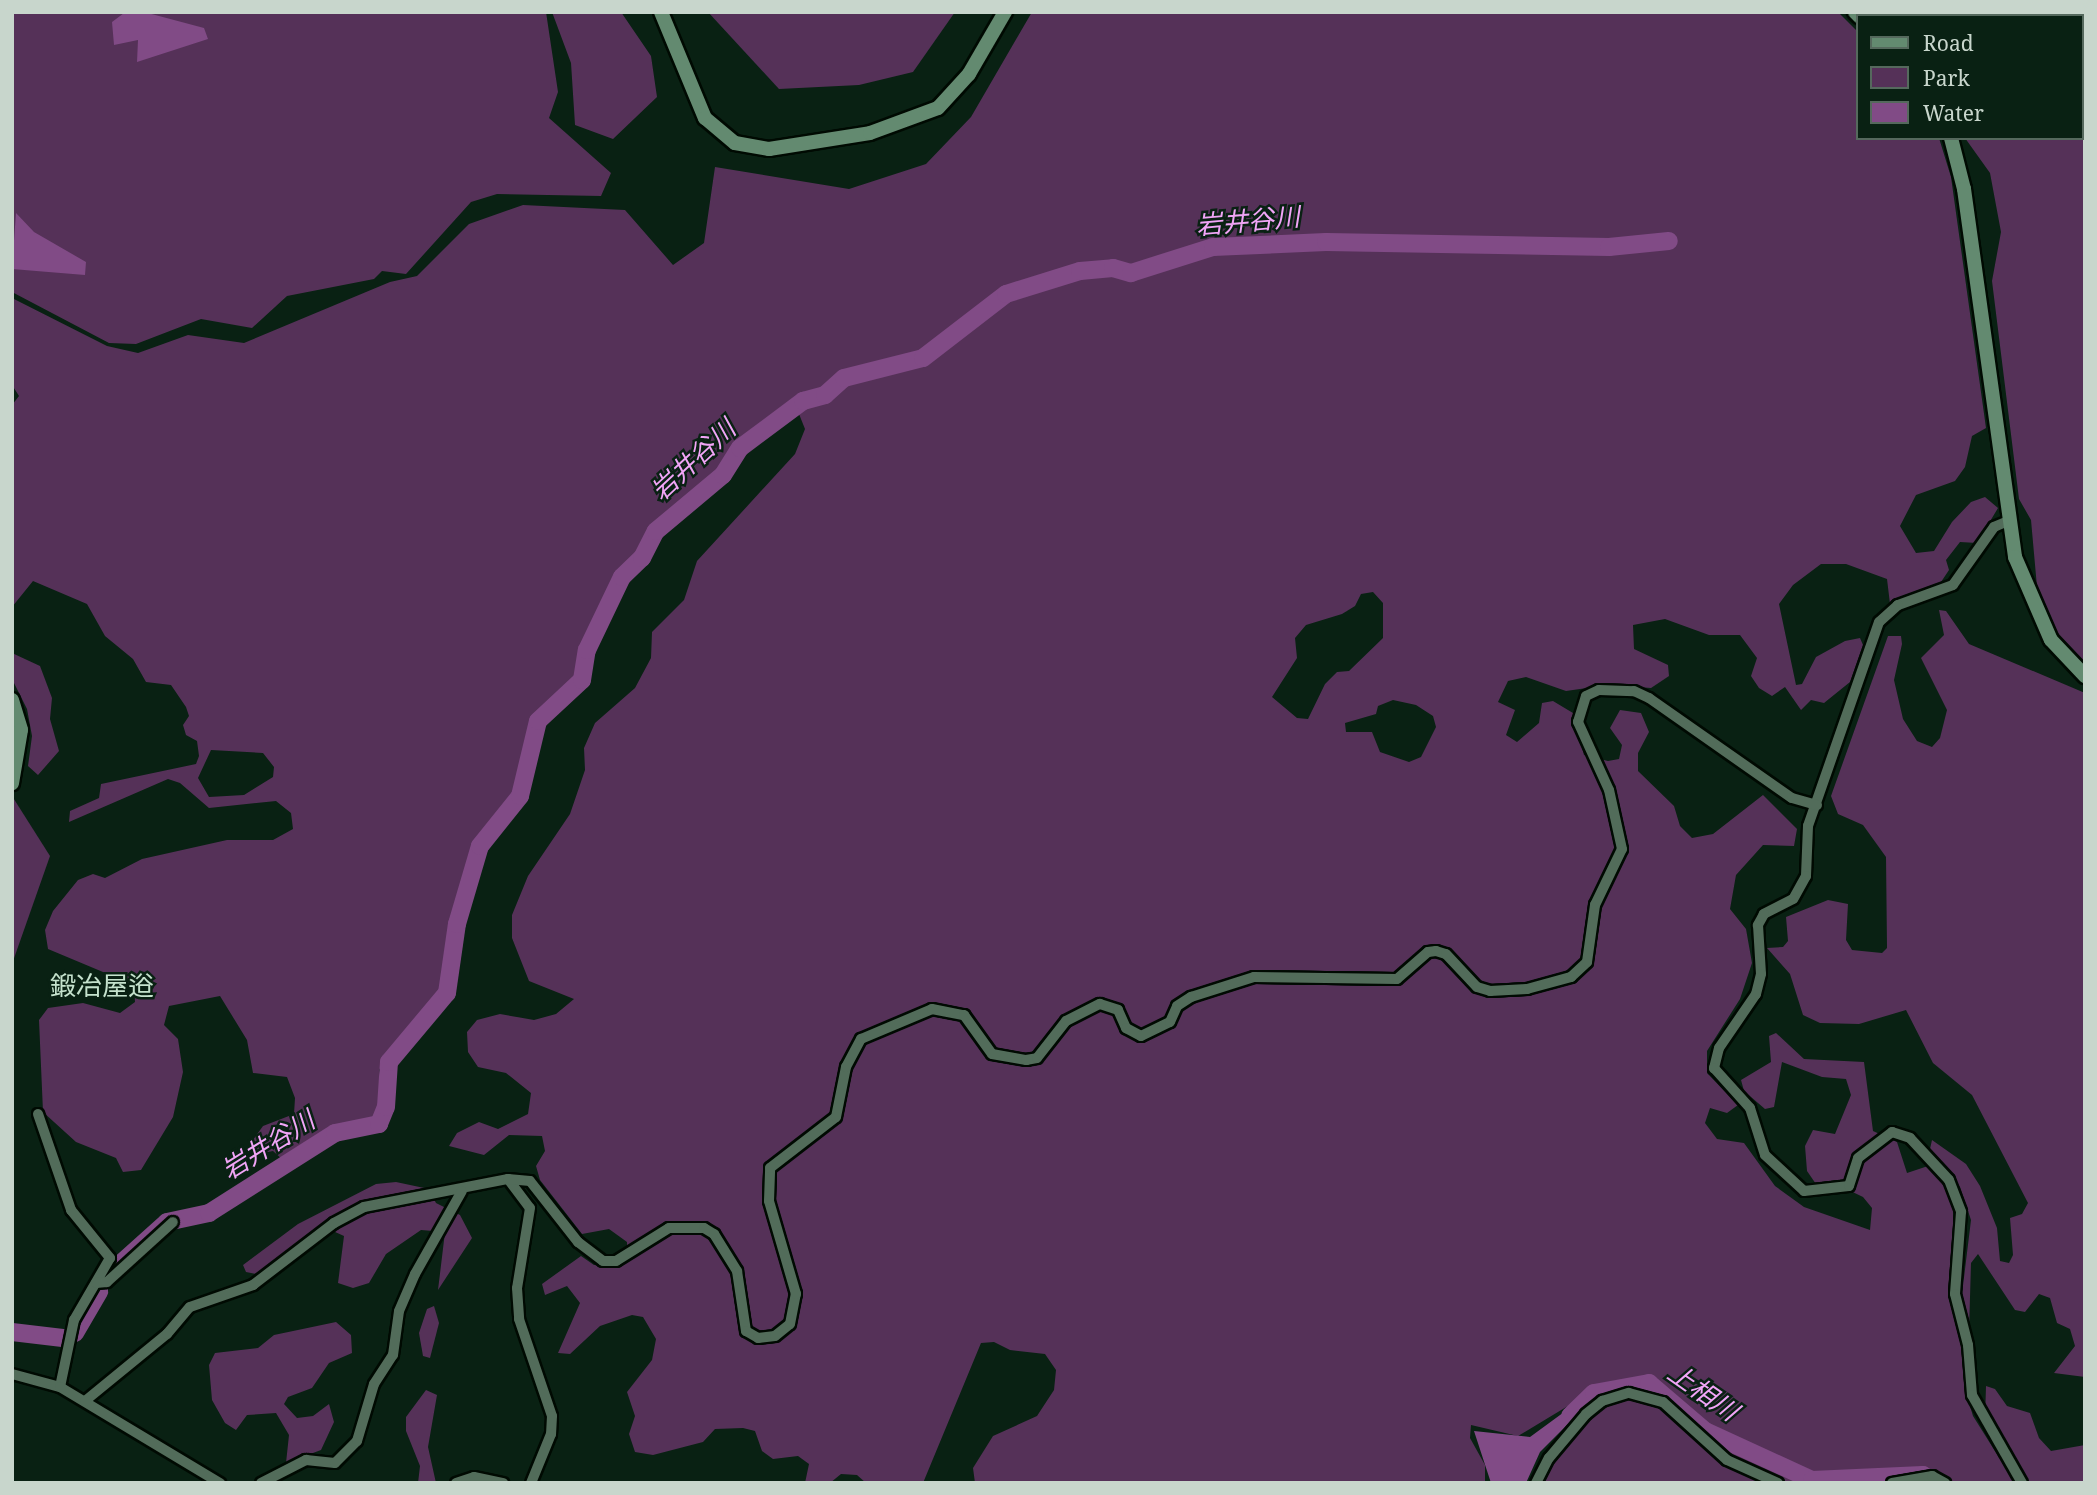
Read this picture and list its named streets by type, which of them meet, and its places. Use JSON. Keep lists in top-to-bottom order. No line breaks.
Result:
{"districts":["鍛冶屋逧"],"water":["岩井谷川","上相川"],"legend":["Road","Park","Water"]}
